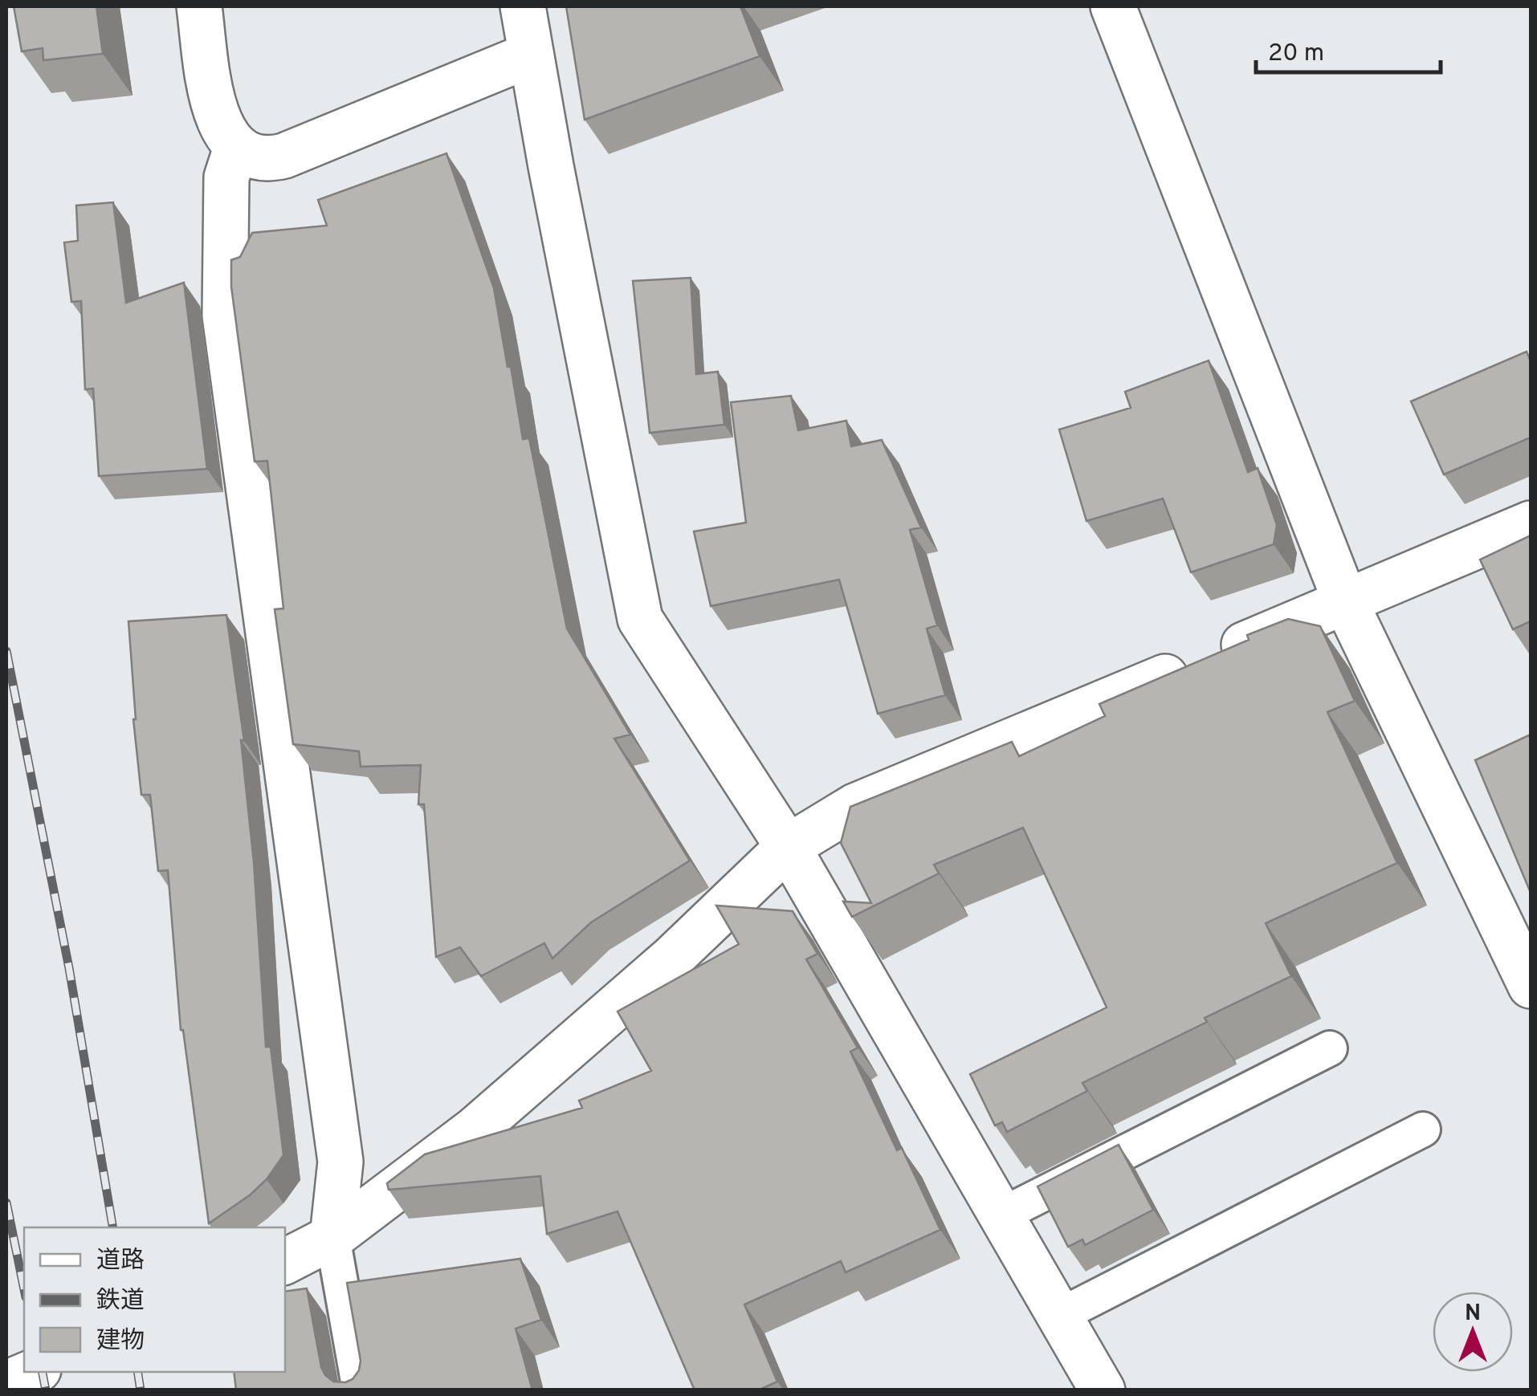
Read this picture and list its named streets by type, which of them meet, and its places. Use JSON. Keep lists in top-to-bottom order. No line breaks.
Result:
{"legend":["道路","鉄道","建物"],"scale_bar":"20 m","north":"top"}
